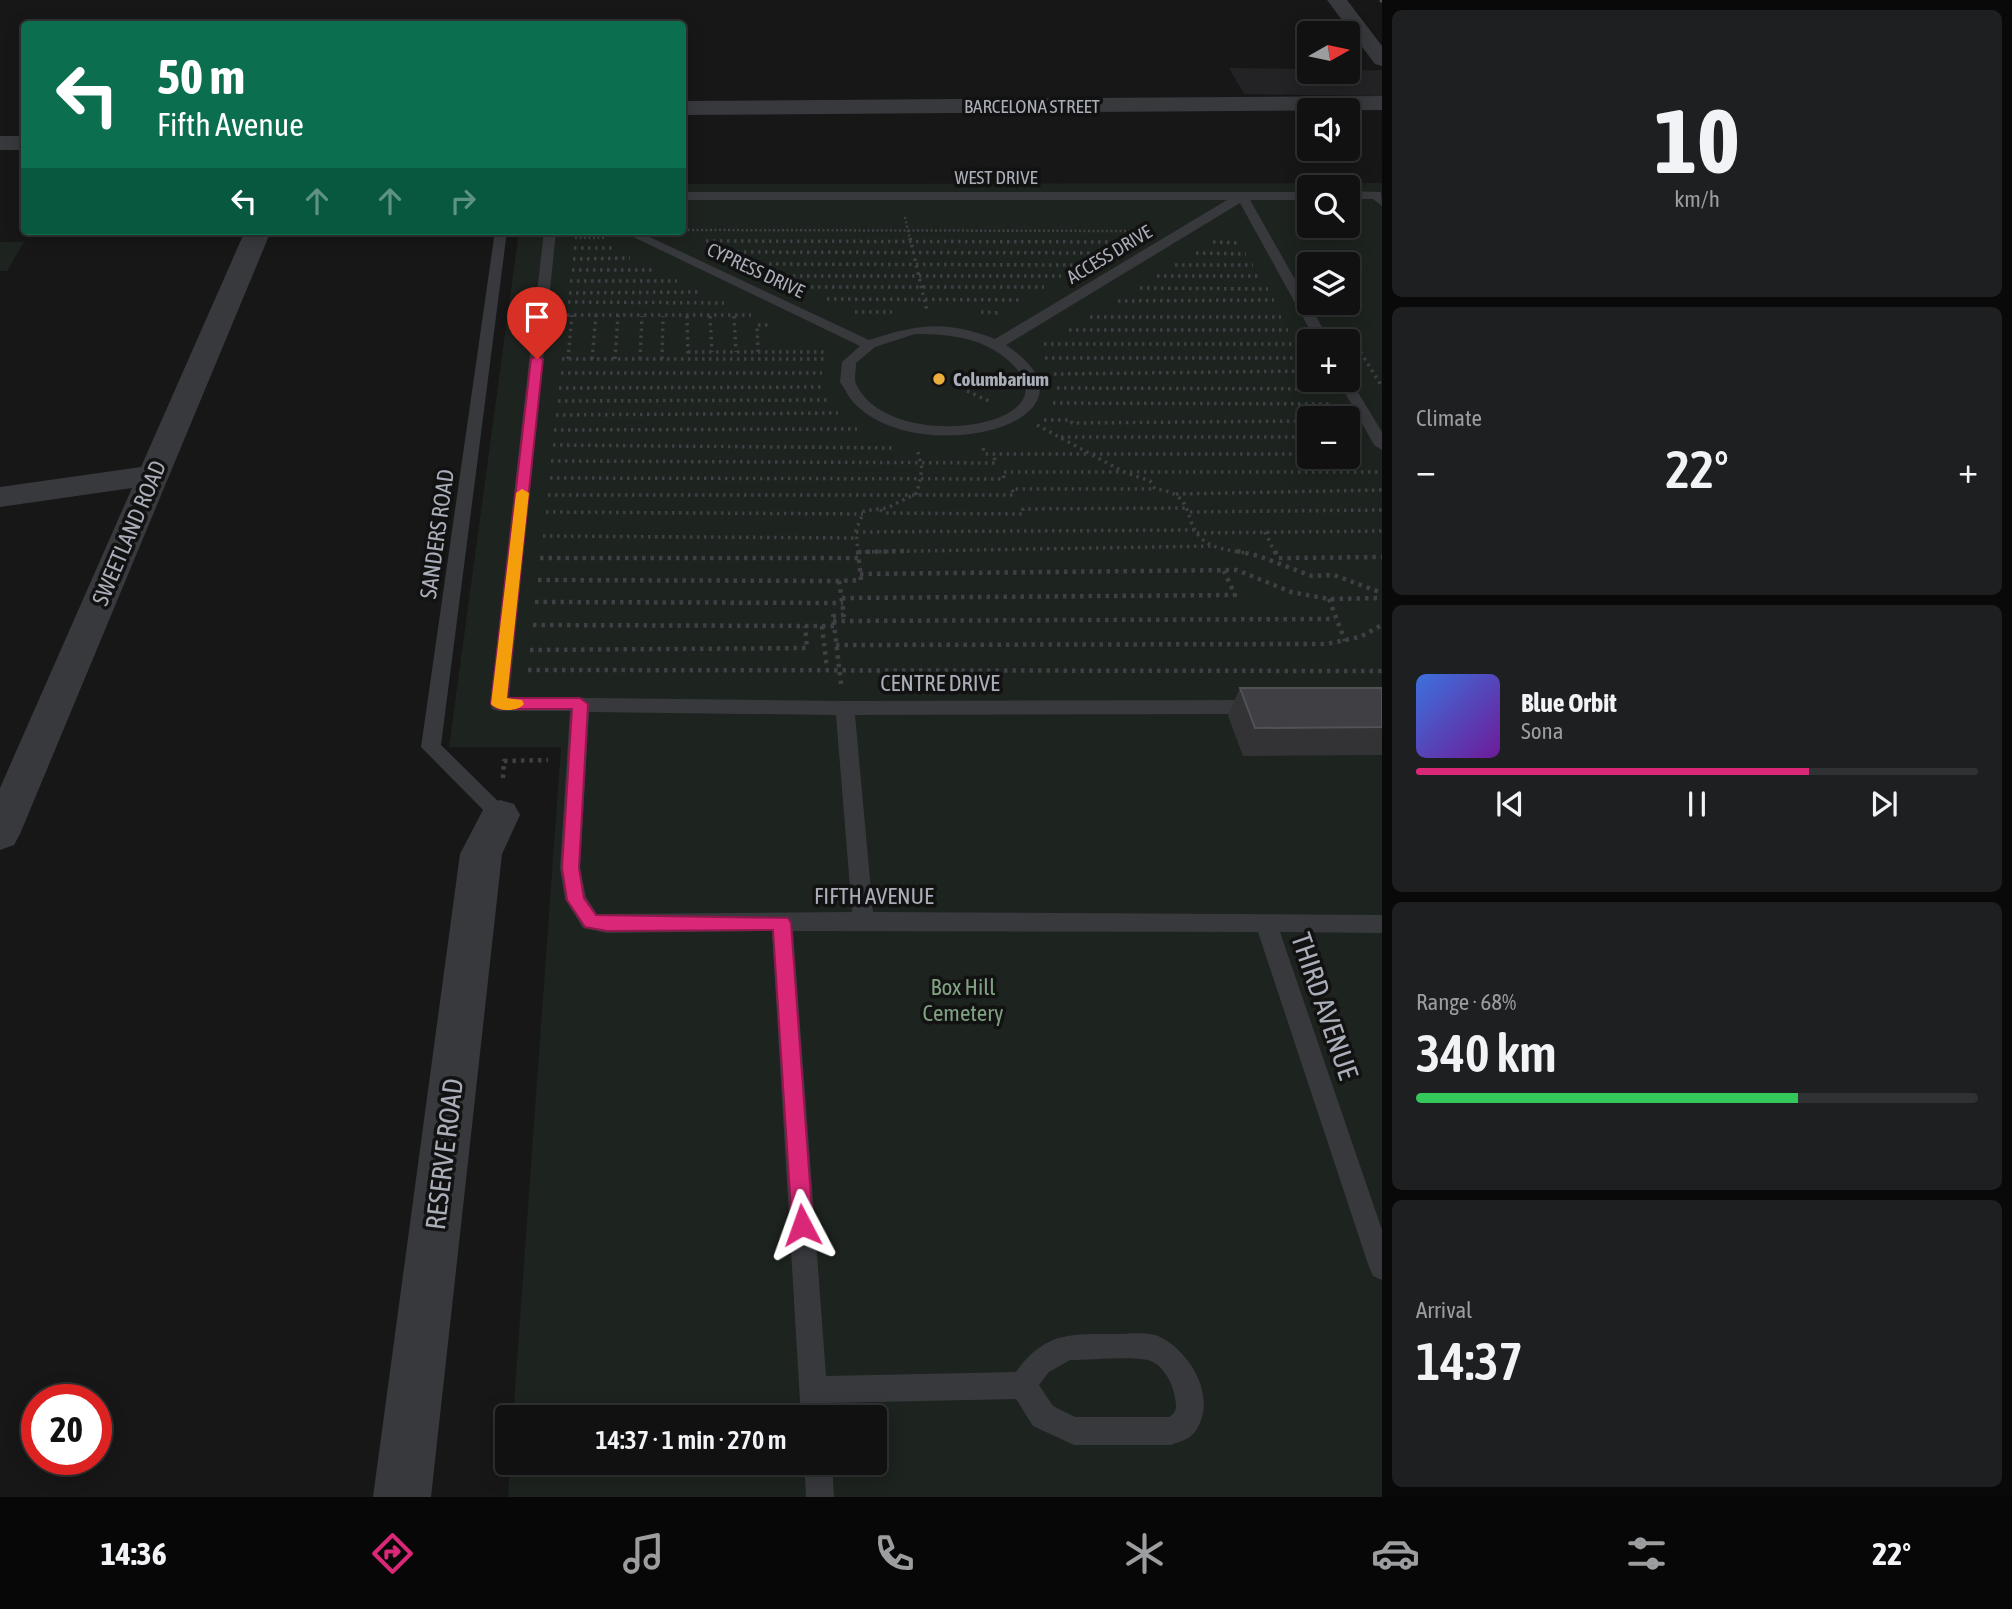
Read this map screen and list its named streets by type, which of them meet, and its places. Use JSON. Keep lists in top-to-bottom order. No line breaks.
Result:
{"streets":{"street":["BARCELONA STREET","SWEETLAND ROAD","RESERVE ROAD"],"lane":["WEST DRIVE","ACCESS DRIVE","CYPRESS DRIVE","SANDERS ROAD","CENTRE DRIVE","FIFTH AVENUE","THIRD AVENUE"]},"crossings":[["WEST DRIVE","ACCESS DRIVE"],["ACCESS DRIVE","CYPRESS DRIVE"],["SANDERS ROAD","RESERVE ROAD"],["CENTRE DRIVE","FIFTH AVENUE"],["FIFTH AVENUE","THIRD AVENUE"]],"parks":["Box Hill Cemetery"],"places":["Columbarium"],"north":"right","page":{"tile":[["10","km/h"],"Climate",["Range · 68%","340 km"],["Arrival","14:37"]],"map_buttons":["+","−"],"turn":["50 m","Fifth Avenue"],"heat":["−","22°","+"],"song":["Blue Orbit","Sona"],"limit":"20","trip":"14:37 · 1 min · 270 m","tabs":["14:36","22°"]}}
